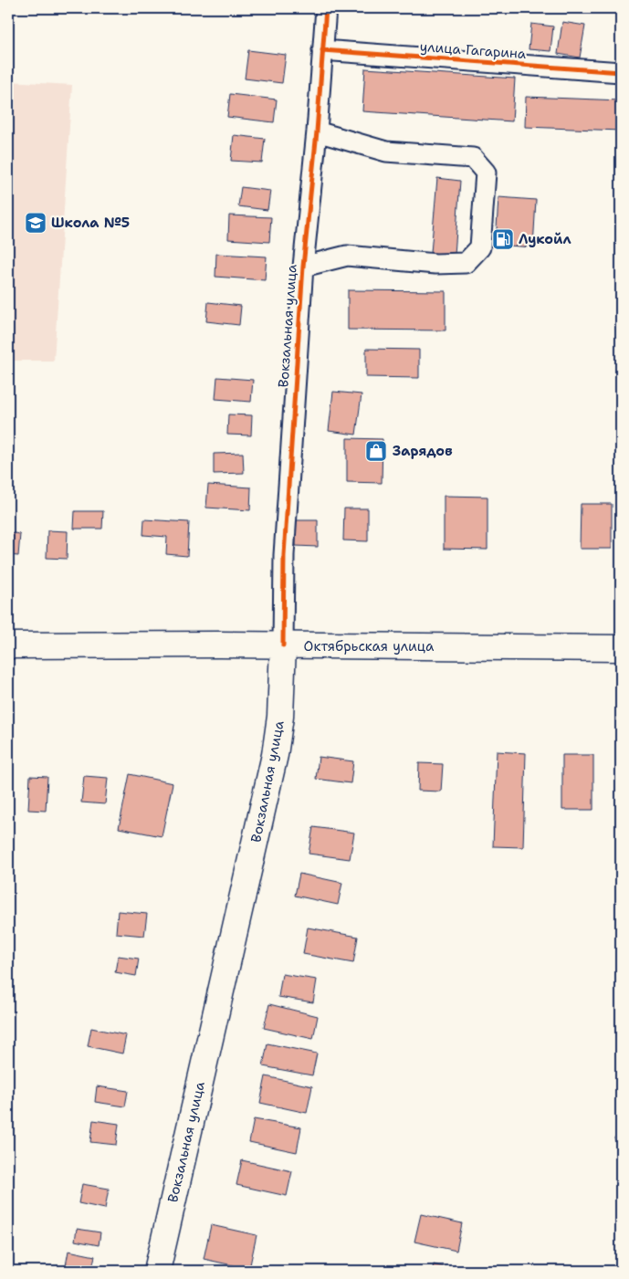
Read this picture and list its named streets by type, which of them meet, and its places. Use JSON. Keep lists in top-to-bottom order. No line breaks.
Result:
{"streets":{"main road":["Вокзальная улица","Октябрьская улица"],"street":["улица Гагарина"]},"crossings":[["улица Гагарина","Вокзальная улица"],["Вокзальная улица","Октябрьская улица"]],"places":{"school or university":["Школа №5"],"fuel station":["Лукойл"],"shop":["Зарядов"]}}
